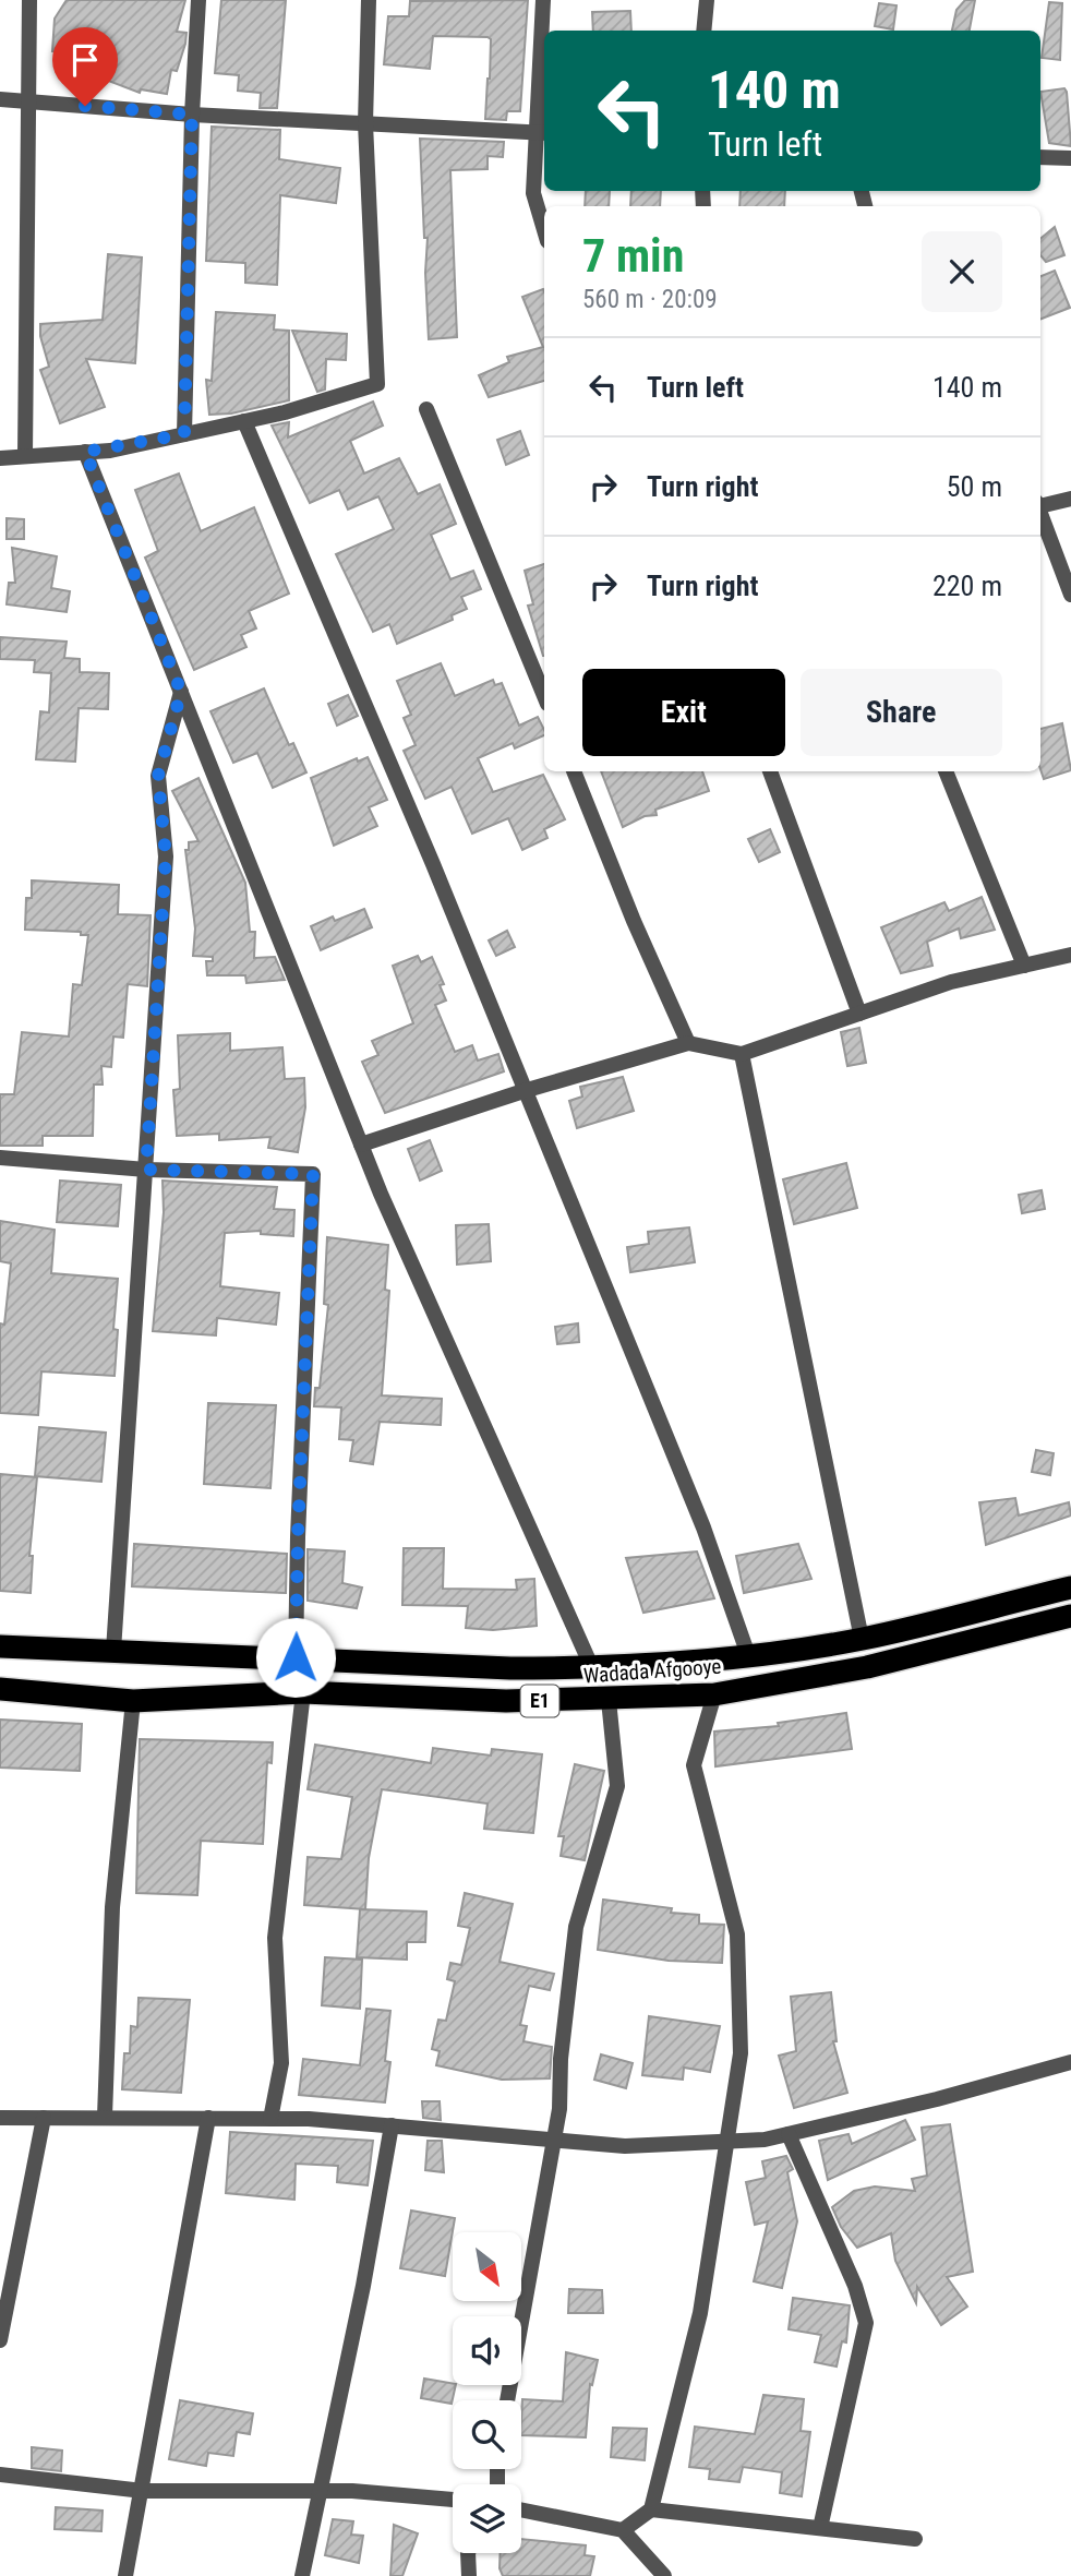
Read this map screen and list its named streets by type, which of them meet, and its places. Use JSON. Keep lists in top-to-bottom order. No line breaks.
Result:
{"streets":{"highway":["Wadada Afgooye","E1"]},"north":"bottom right","page":{"turn":["140 m","Turn left"],"heading":["7 min","560 m · 20:09"],"list":[{"name":"Turn left","value":"140 m"},{"name":"Turn right","value":"50 m"},{"name":"Turn right","value":"220 m"}],"buttons":["Exit","Share"]}}
